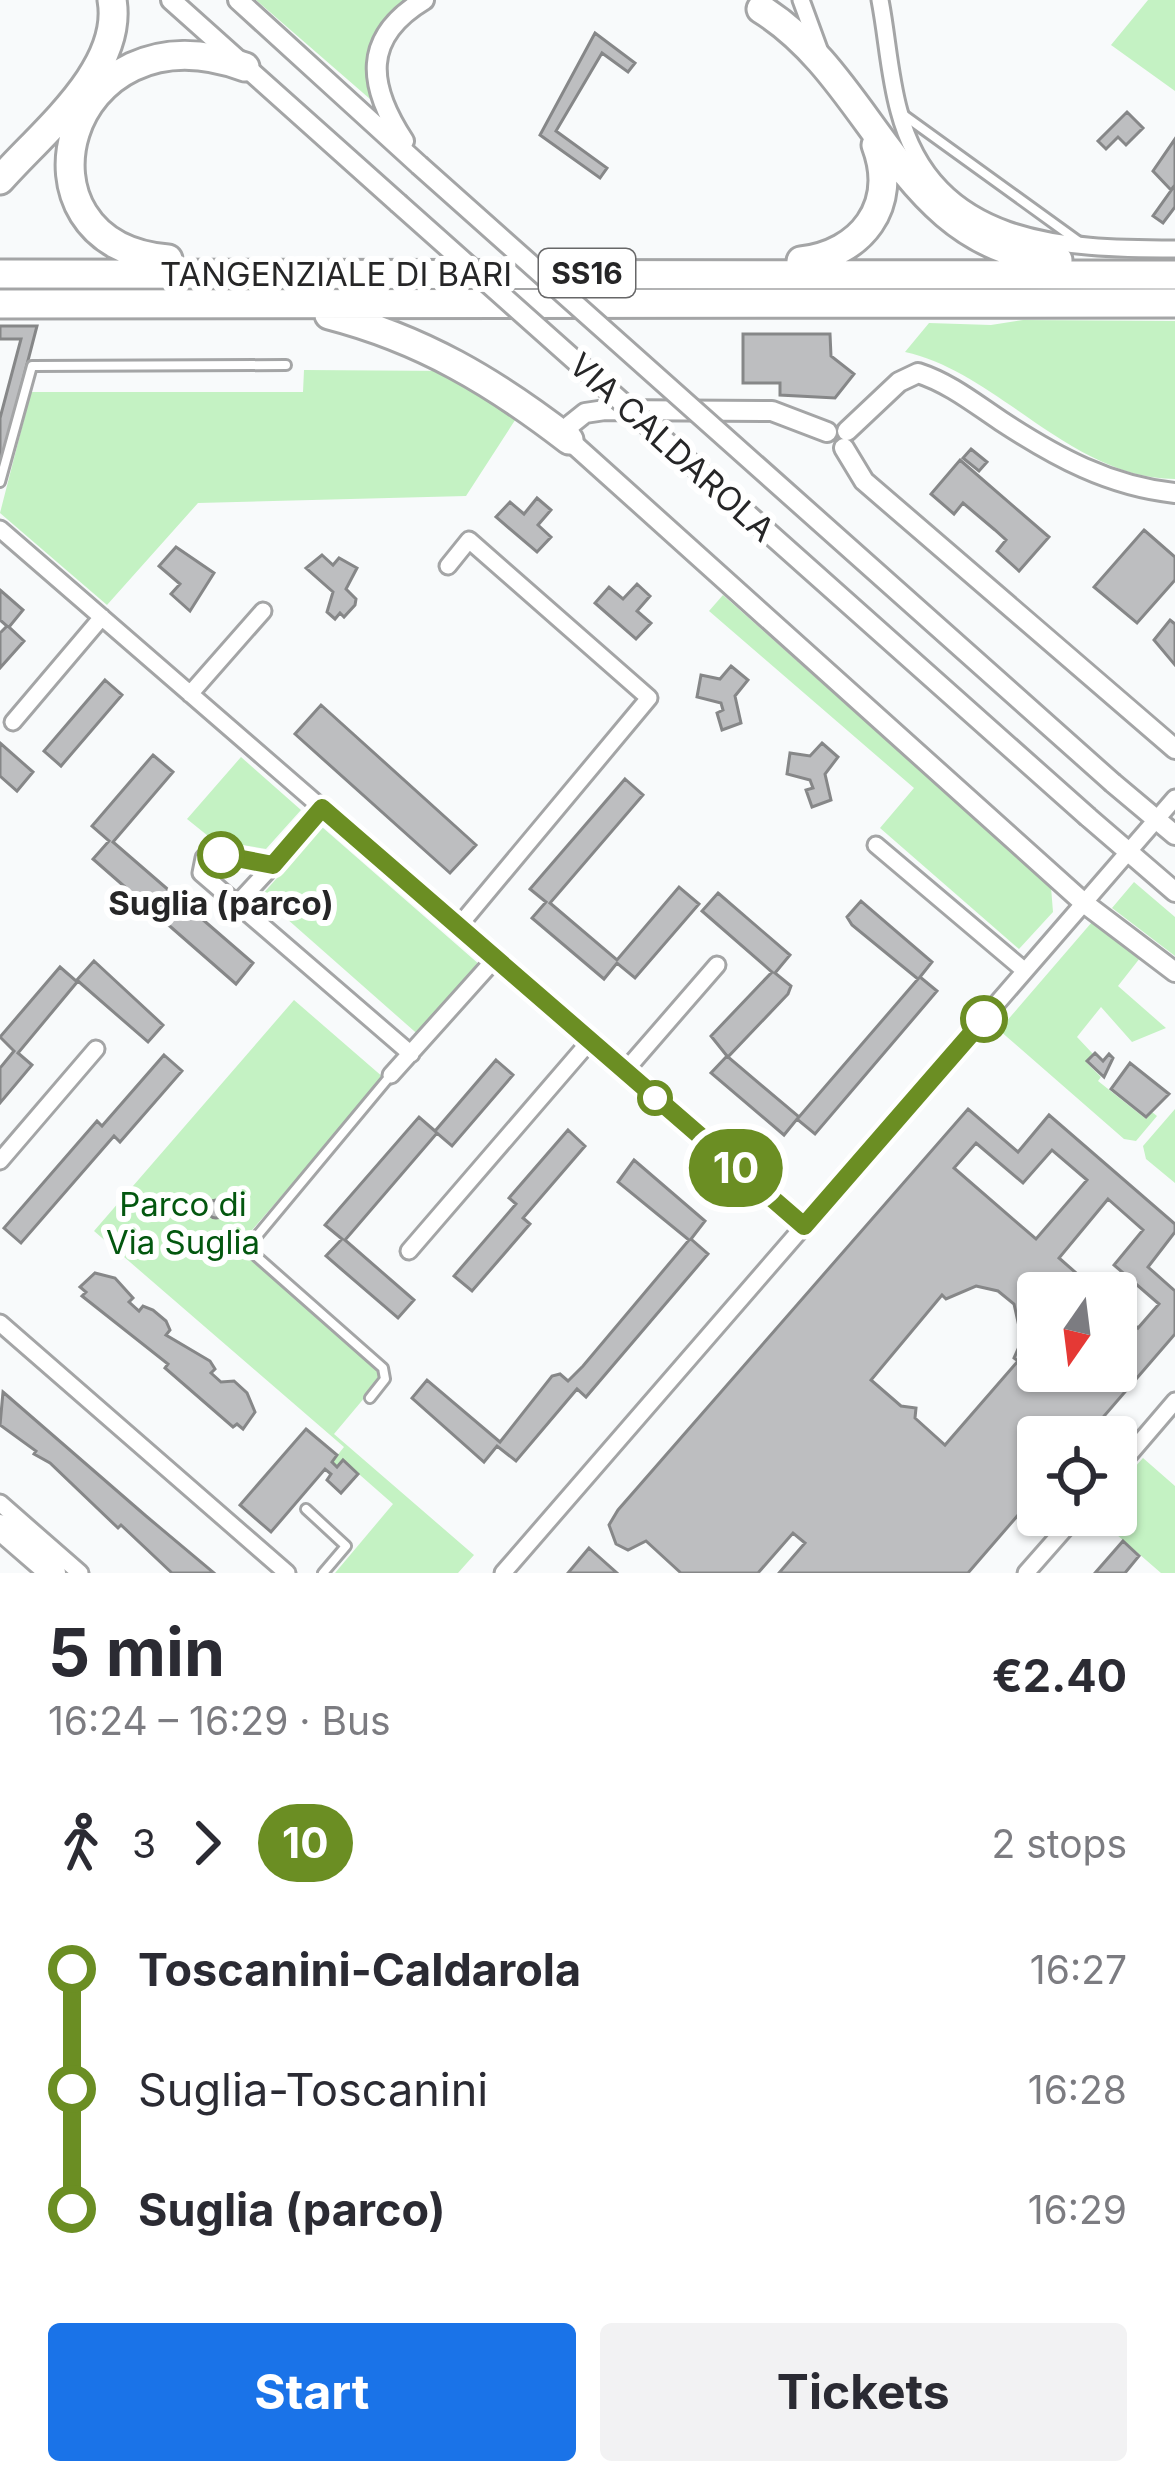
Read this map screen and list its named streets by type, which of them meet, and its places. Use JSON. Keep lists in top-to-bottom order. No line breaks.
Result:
{"streets":{"highway":["SS16","TANGENZIALE DI BARI"],"street":["VIA CALDAROLA"]},"crossings":[["SS16","TANGENZIALE DI BARI"],["SS16","VIA CALDAROLA"]],"parks":["Parco di Via Suglia"],"places":["Suglia (parco)"],"lines":["bus line 10"],"north":"bottom","page":{"on_map":"10","heading":["5 min","16:24 – 16:29 · Bus","€2.40"],"legs":["3","10","2 stops"],"list":[{"name":"Toscanini-Caldarola","value":"16:27"},{"name":"Suglia-Toscanini","value":"16:28"},{"name":"Suglia (parco)","value":"16:29"}],"buttons":["Start","Tickets"]}}
